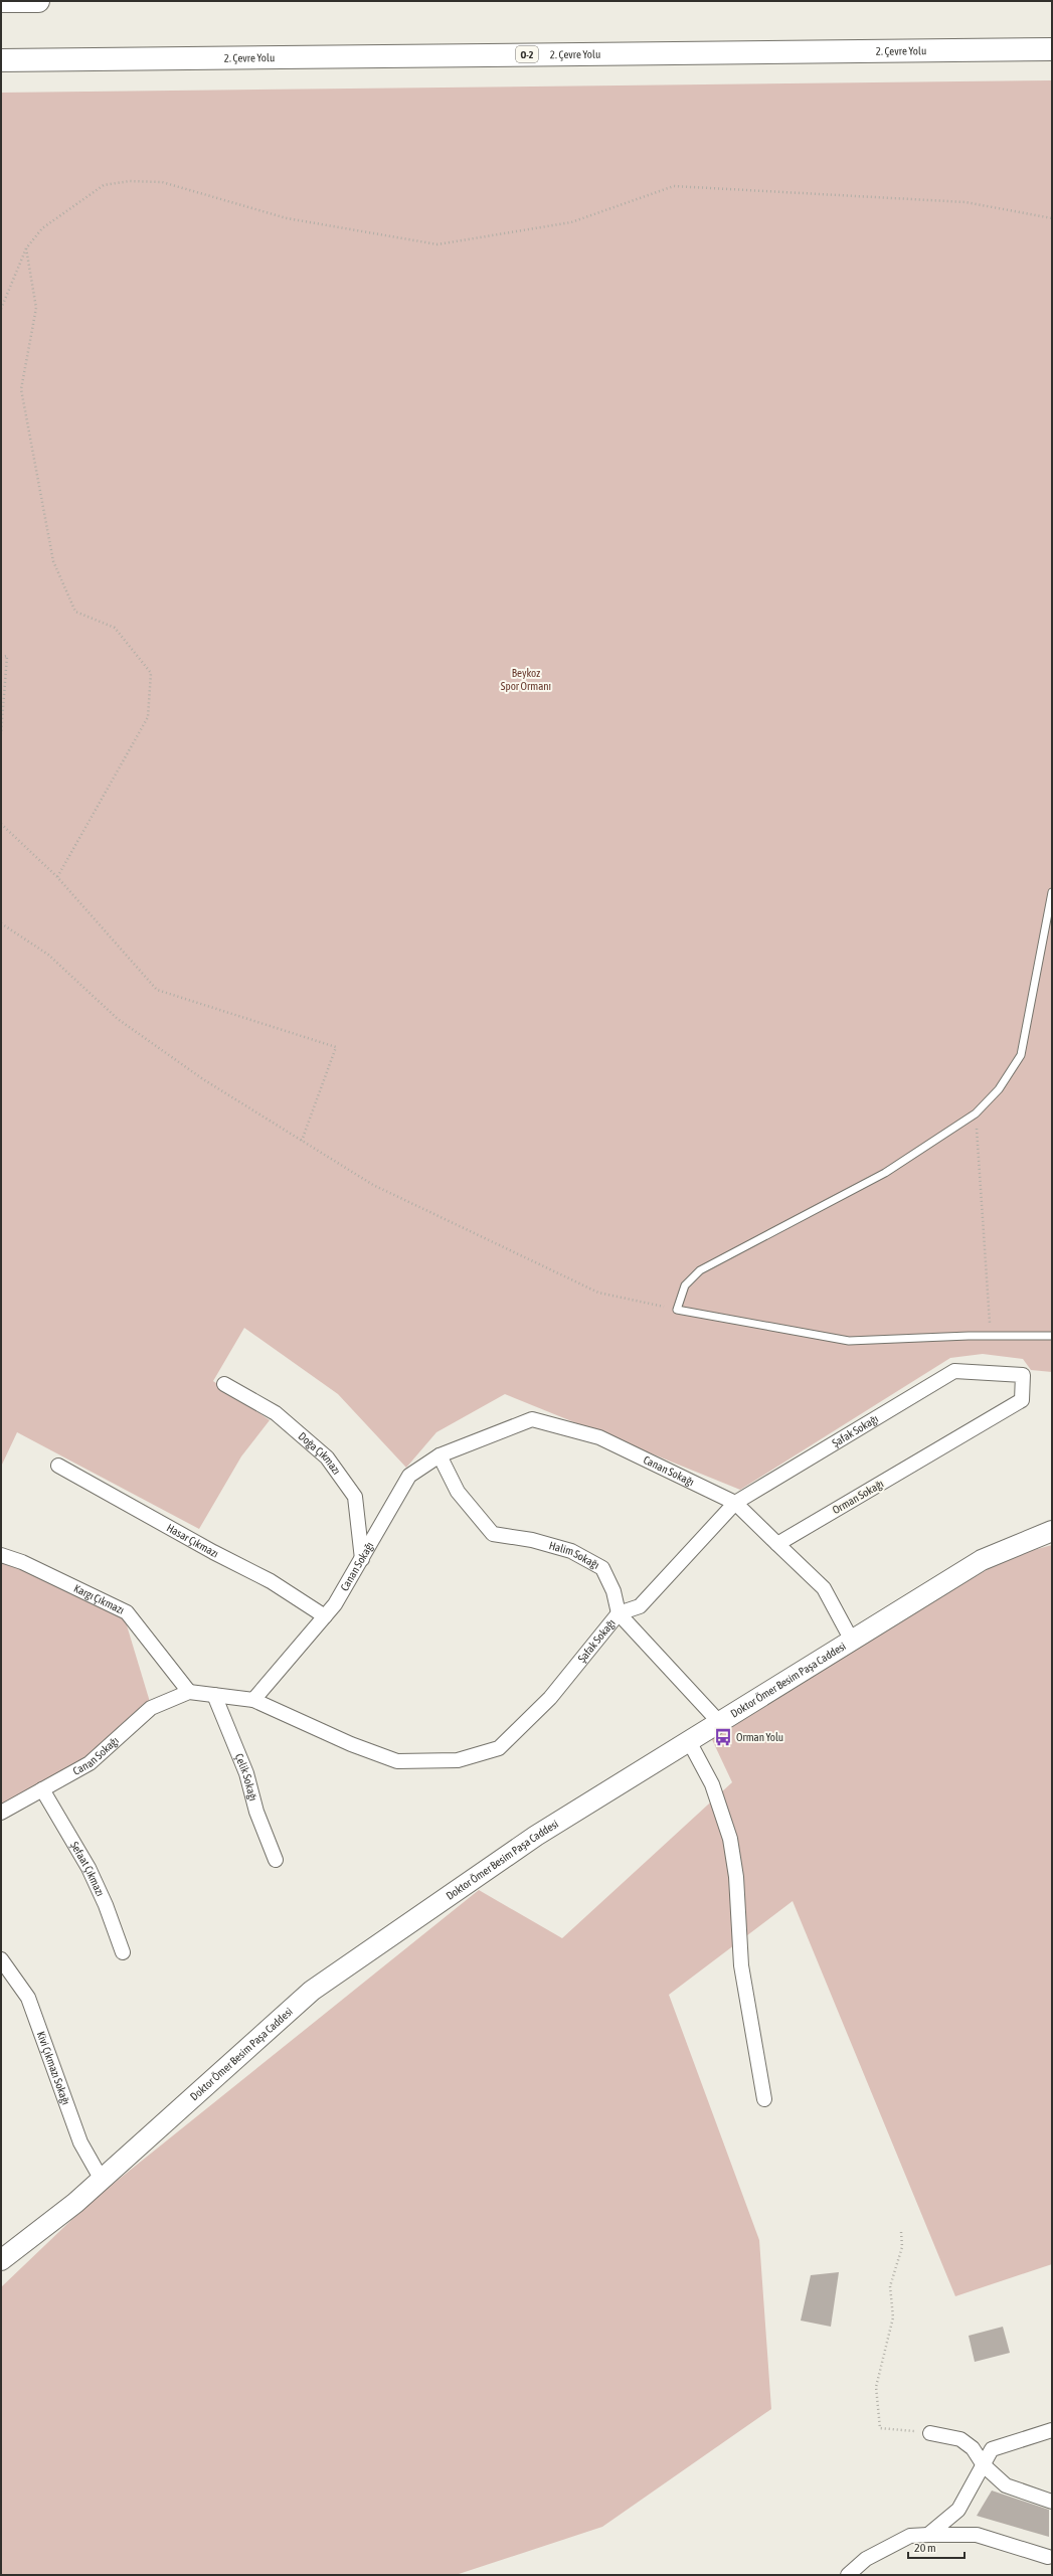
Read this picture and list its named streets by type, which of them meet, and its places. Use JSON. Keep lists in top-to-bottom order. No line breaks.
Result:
{"streets":{"highway":["2. Çevre Yolu","O-2"],"street":["Şafak Sokağı","Doğa Çıkmazı","Canan Sokağı","Orman Sokağı","Hasar Çıkmazı","Halim Sokağı","Kargı Çıkmazı","Doktor Ömer Besim Paşa Caddesi","Çelik Sokağı","Şefaat Çıkmazı","Kivi Çıkmazı Sokağı"]},"crossings":[["Şafak Sokağı","Canan Sokağı"],["Şafak Sokağı","Orman Sokağı"],["Şafak Sokağı","Halim Sokağı"],["Doğa Çıkmazı","Canan Sokağı"],["Canan Sokağı","Orman Sokağı"],["Canan Sokağı","Hasar Çıkmazı"],["Canan Sokağı","Halim Sokağı"],["Canan Sokağı","Kargı Çıkmazı"],["Canan Sokağı","Çelik Sokağı"],["Canan Sokağı","Şefaat Çıkmazı"],["Halim Sokağı","Doktor Ömer Besim Paşa Caddesi"],["Doktor Ömer Besim Paşa Caddesi","Kivi Çıkmazı Sokağı"]],"parks":["Beykoz Spor Ormanı"],"places":{"bus stop":["Orman Yolu"]},"scale_bar":"20 m"}
